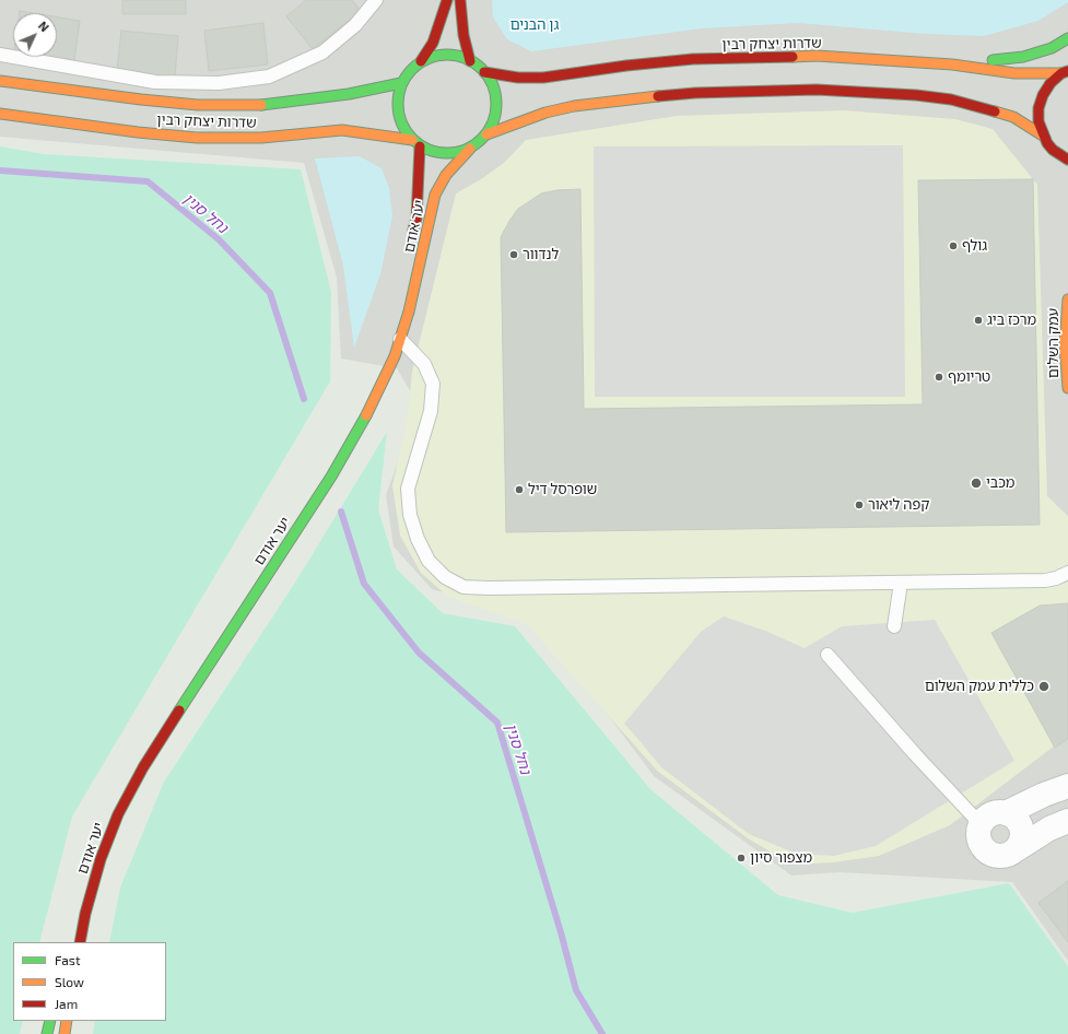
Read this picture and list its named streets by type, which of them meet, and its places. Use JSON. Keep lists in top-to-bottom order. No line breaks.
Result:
{"streets":{"main road":["שדרות יצחק רבין","יער אודם","עמק השלום"]},"crossings":[["שדרות יצחק רבין","יער אודם"]],"water":["נחל סנין"],"parks":["גן הבנים"],"places":["גולף","לנדוור","מרכז ביג","טריומף","מכבי","שופרסל דיל","קפה ליאור","כללית עמק השלום","מצפור סיון"],"legend":["Fast","Slow","Jam"],"north":"top right"}
